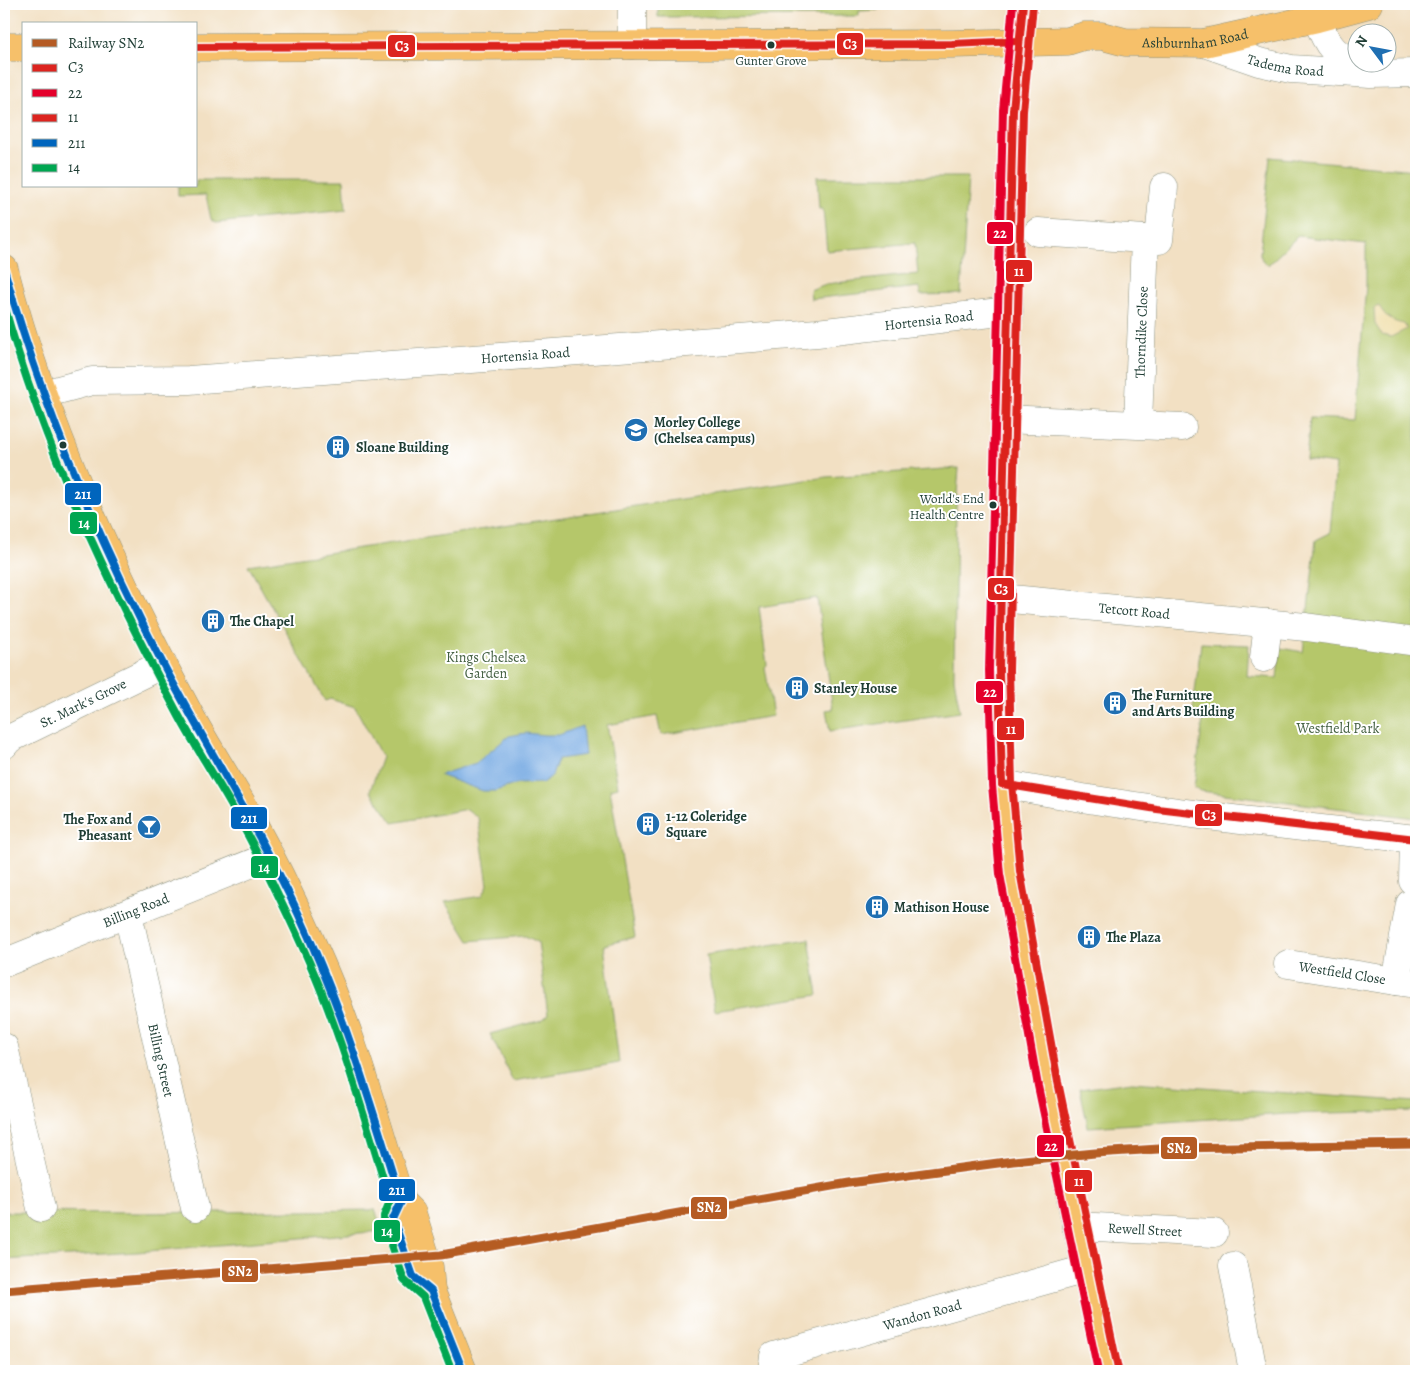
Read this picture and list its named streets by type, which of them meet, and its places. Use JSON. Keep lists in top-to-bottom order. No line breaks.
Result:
{"streets":{"main road":["Ashburnham Road"],"street":["Tadema Road","Hortensia Road","Thorndike Close","Tetcott Road","St. Mark's Grove","Billing Road","Westfield Close","Billing Street","Rewell Street","Wandon Road"]},"crossings":[["Ashburnham Road","Tadema Road"],["Billing Road","Billing Street"]],"parks":["Kings Chelsea Garden","Westfield Park"],"places":{"other":["Gunter Grove","World's End Health Centre"],"school or university":["Morley College (Chelsea campus)"],"building":["Sloane Building","The Chapel","Stanley House","The Furniture and Arts Building","1-12 Coleridge Square","Mathison House","The Plaza"],"bar":["The Fox and Pheasant"]},"lines":["transit line C3","transit line 22","transit line 11","transit line 211","transit line 14","rail line SN2"],"legend":["Railway SN2","C3","22","11","211","14"],"north":"top left"}
